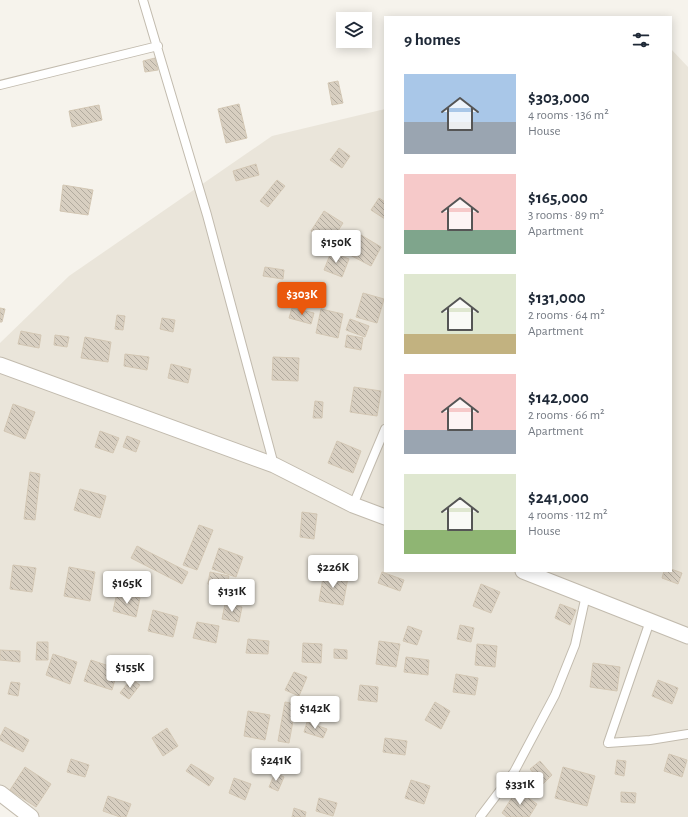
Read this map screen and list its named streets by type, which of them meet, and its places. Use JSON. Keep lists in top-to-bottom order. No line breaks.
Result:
{"page":{"heading":"9 homes","list":[{"name":"$303,000","note":"4 rooms · 136 m² · House"},{"name":"$165,000","note":"3 rooms · 89 m² · Apartment"},{"name":"$131,000","note":"2 rooms · 64 m² · Apartment"},{"name":"$142,000","note":"2 rooms · 66 m² · Apartment"},{"name":"$241,000","note":"4 rooms · 112 m² · House"}],"price":["$150K","$303K","$226K","$165K","$131K","$155K","$142K","$241K","$331K"]}}
